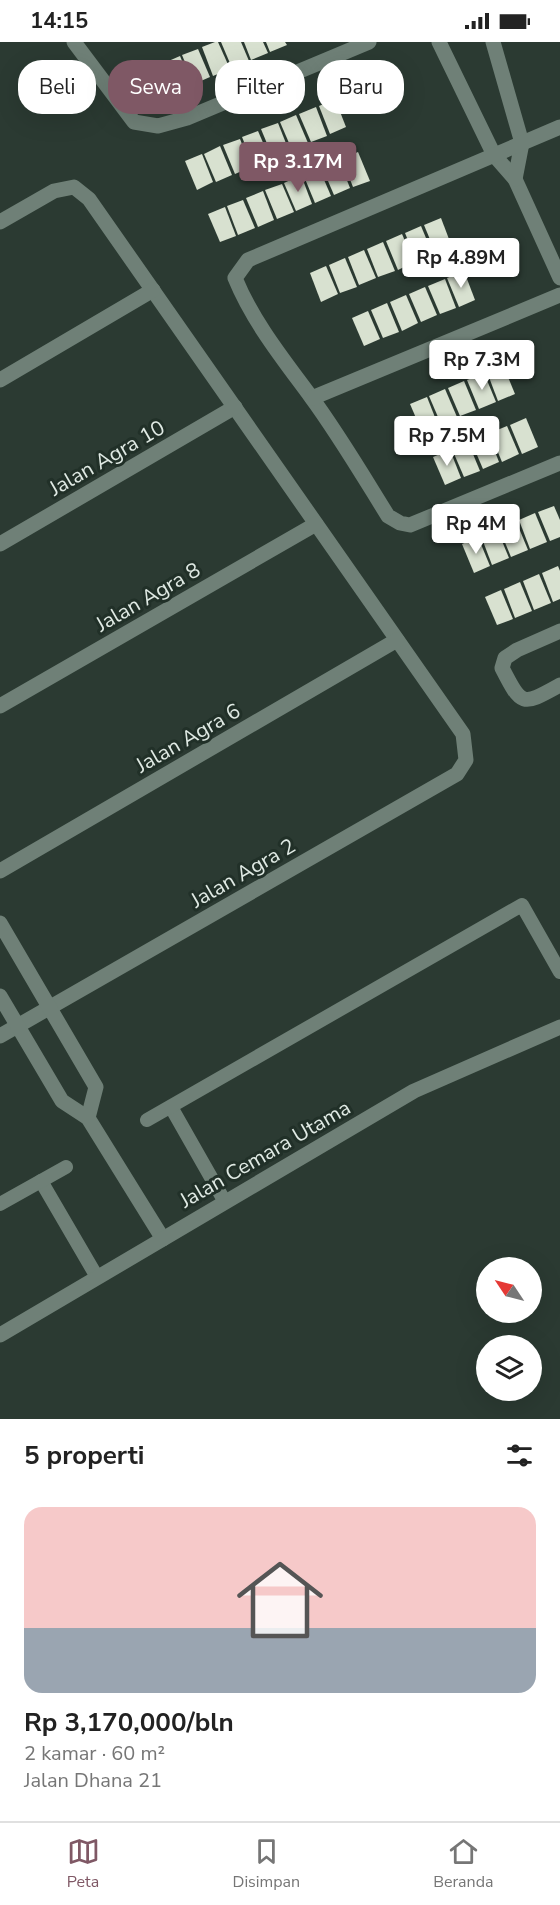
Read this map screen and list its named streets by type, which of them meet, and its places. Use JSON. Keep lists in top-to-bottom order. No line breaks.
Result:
{"streets":{"street":["Jalan Agra 10","Jalan Agra 8","Jalan Agra 6","Jalan Agra 2","Jalan Cemara Utama"]},"crossings":[["Jalan Agra 6","Jalan Agra 2"]],"north":"top left","page":{"status":"14:15","chip":["Beli","Sewa","Filter","Baru"],"price":["Rp 3.17M","Rp 4.89M","Rp 7.3M","Rp 7.5M","Rp 4M"],"heading":"5 properti","list":[{"name":"Rp 3,170,000/bln","note":"2 kamar · 60 m² · Jalan Dhana 21"}],"tabs":["Peta","Disimpan","Beranda"]}}
